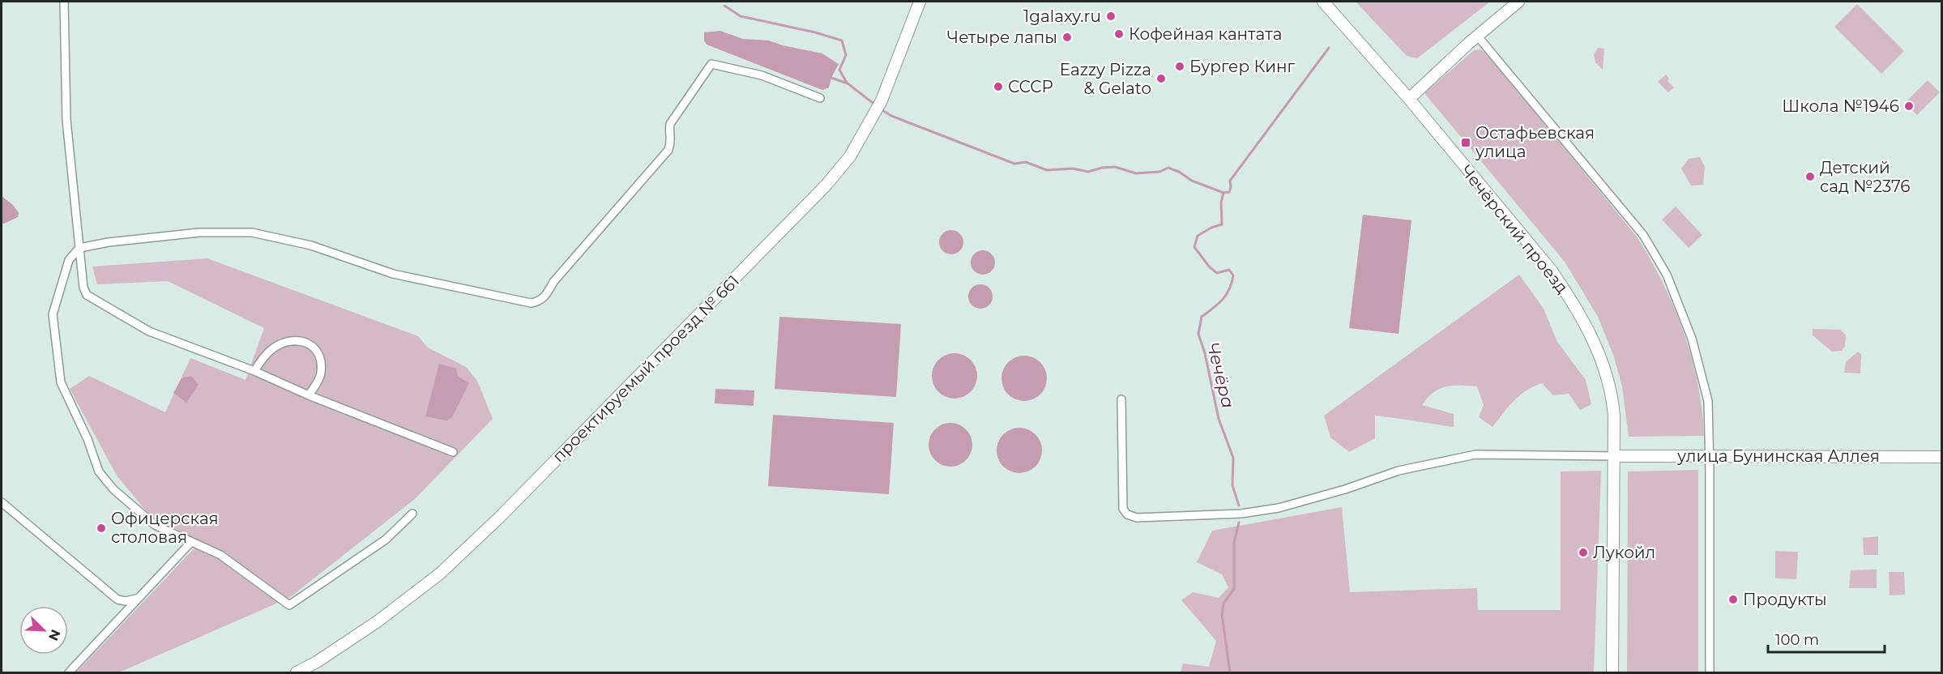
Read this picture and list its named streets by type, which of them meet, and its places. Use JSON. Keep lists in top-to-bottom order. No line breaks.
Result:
{"streets":{"main road":["Чечёрский проезд","проектируемый проезд № 661","улица Бунинская Аллея"]},"crossings":[["Чечёрский проезд","улица Бунинская Аллея"]],"water":["Чечёра"],"places":{"other":["1galaxy.ru","Кофейная кантата","Четыре лапы","Бургер Кинг","Eazzy Pizza & Gelato","СССР","Школа №1946","Детский сад №2376","Офицерская столовая","Лукойл","Продукты"],"transit":["Остафьевская улица"]},"scale_bar":"100 m","north":"bottom right"}
